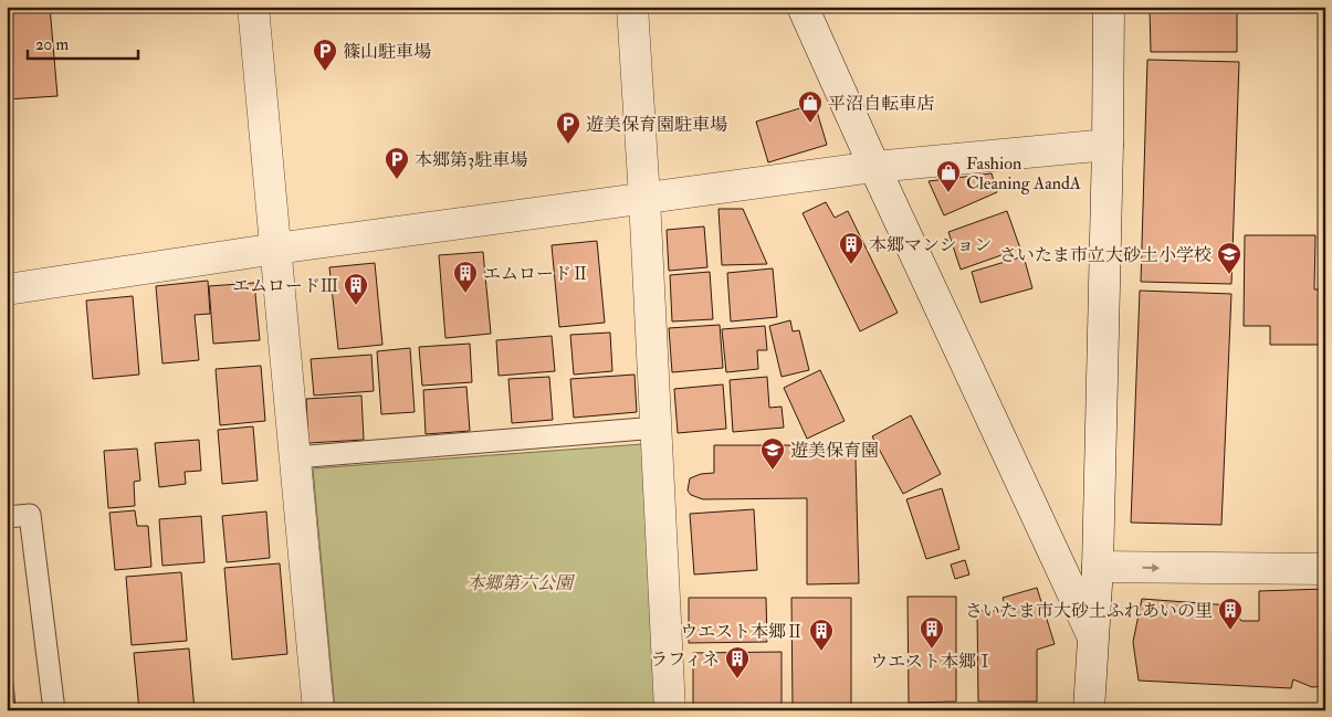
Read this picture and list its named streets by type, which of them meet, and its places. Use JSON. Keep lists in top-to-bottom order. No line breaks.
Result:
{"parks":["本郷第六公園"],"places":{"parking":["篠山駐車場","遊美保育園駐車場","本郷第3駐車場"],"shop":["平沼自転車店","Fashion Cleaning AandA"],"building":["本郷マンション","エムロードⅡ","エムロードⅢ","さいたま市大砂土ふれあいの里","ウエスト本郷Ⅰ","ウエスト本郷Ⅱ","ラフィネ"],"school or university":["さいたま市立大砂土小学校","遊美保育園"]},"scale_bar":"20 m"}
